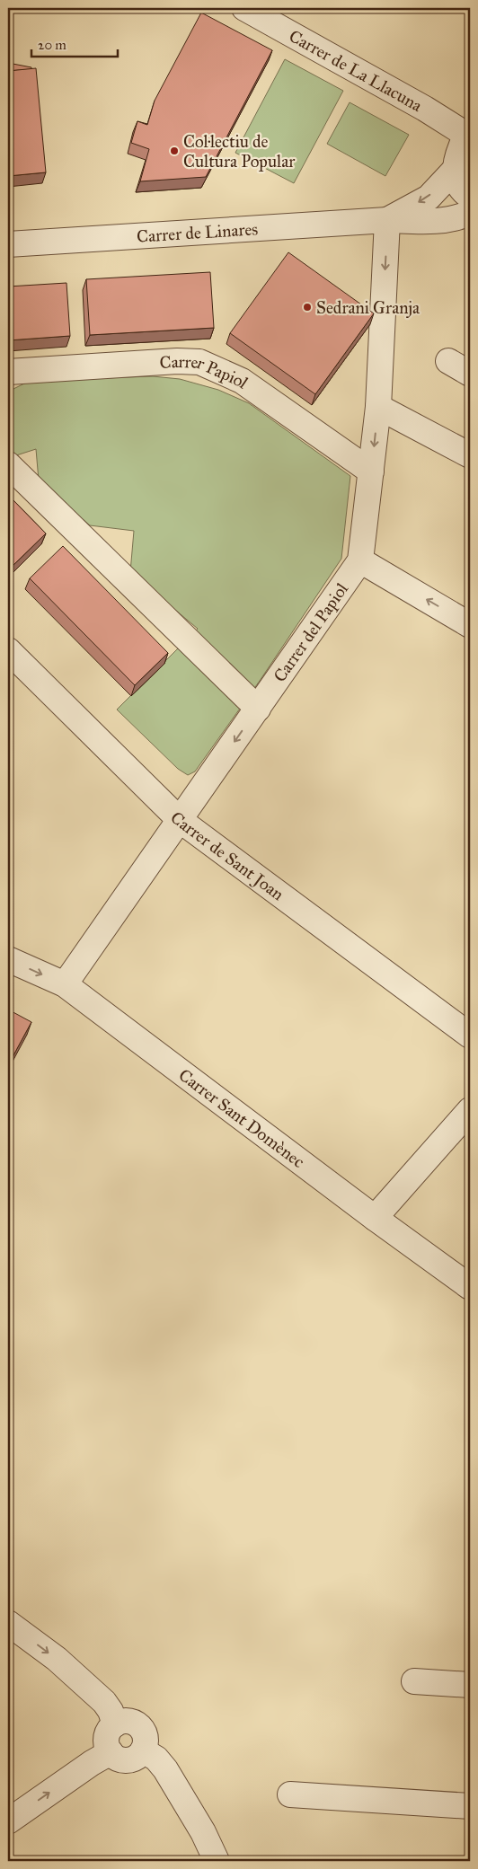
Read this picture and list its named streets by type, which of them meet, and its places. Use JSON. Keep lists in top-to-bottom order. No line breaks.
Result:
{"streets":{"street":["Carrer de La Llacuna","Carrer de Linares","Carrer Papiol","Carrer del Papiol","Carrer de Sant Joan","Carrer Sant Domènec"]},"crossings":[["Carrer de Linares","Carrer del Papiol"],["Carrer Papiol","Carrer del Papiol"],["Carrer del Papiol","Carrer de Sant Joan"],["Carrer del Papiol","Carrer Sant Domènec"]],"one_way":["Carrer del Papiol"],"places":["Col·lectiu de Cultura Popular","Sedrani Granja"],"scale_bar":"20 m"}
